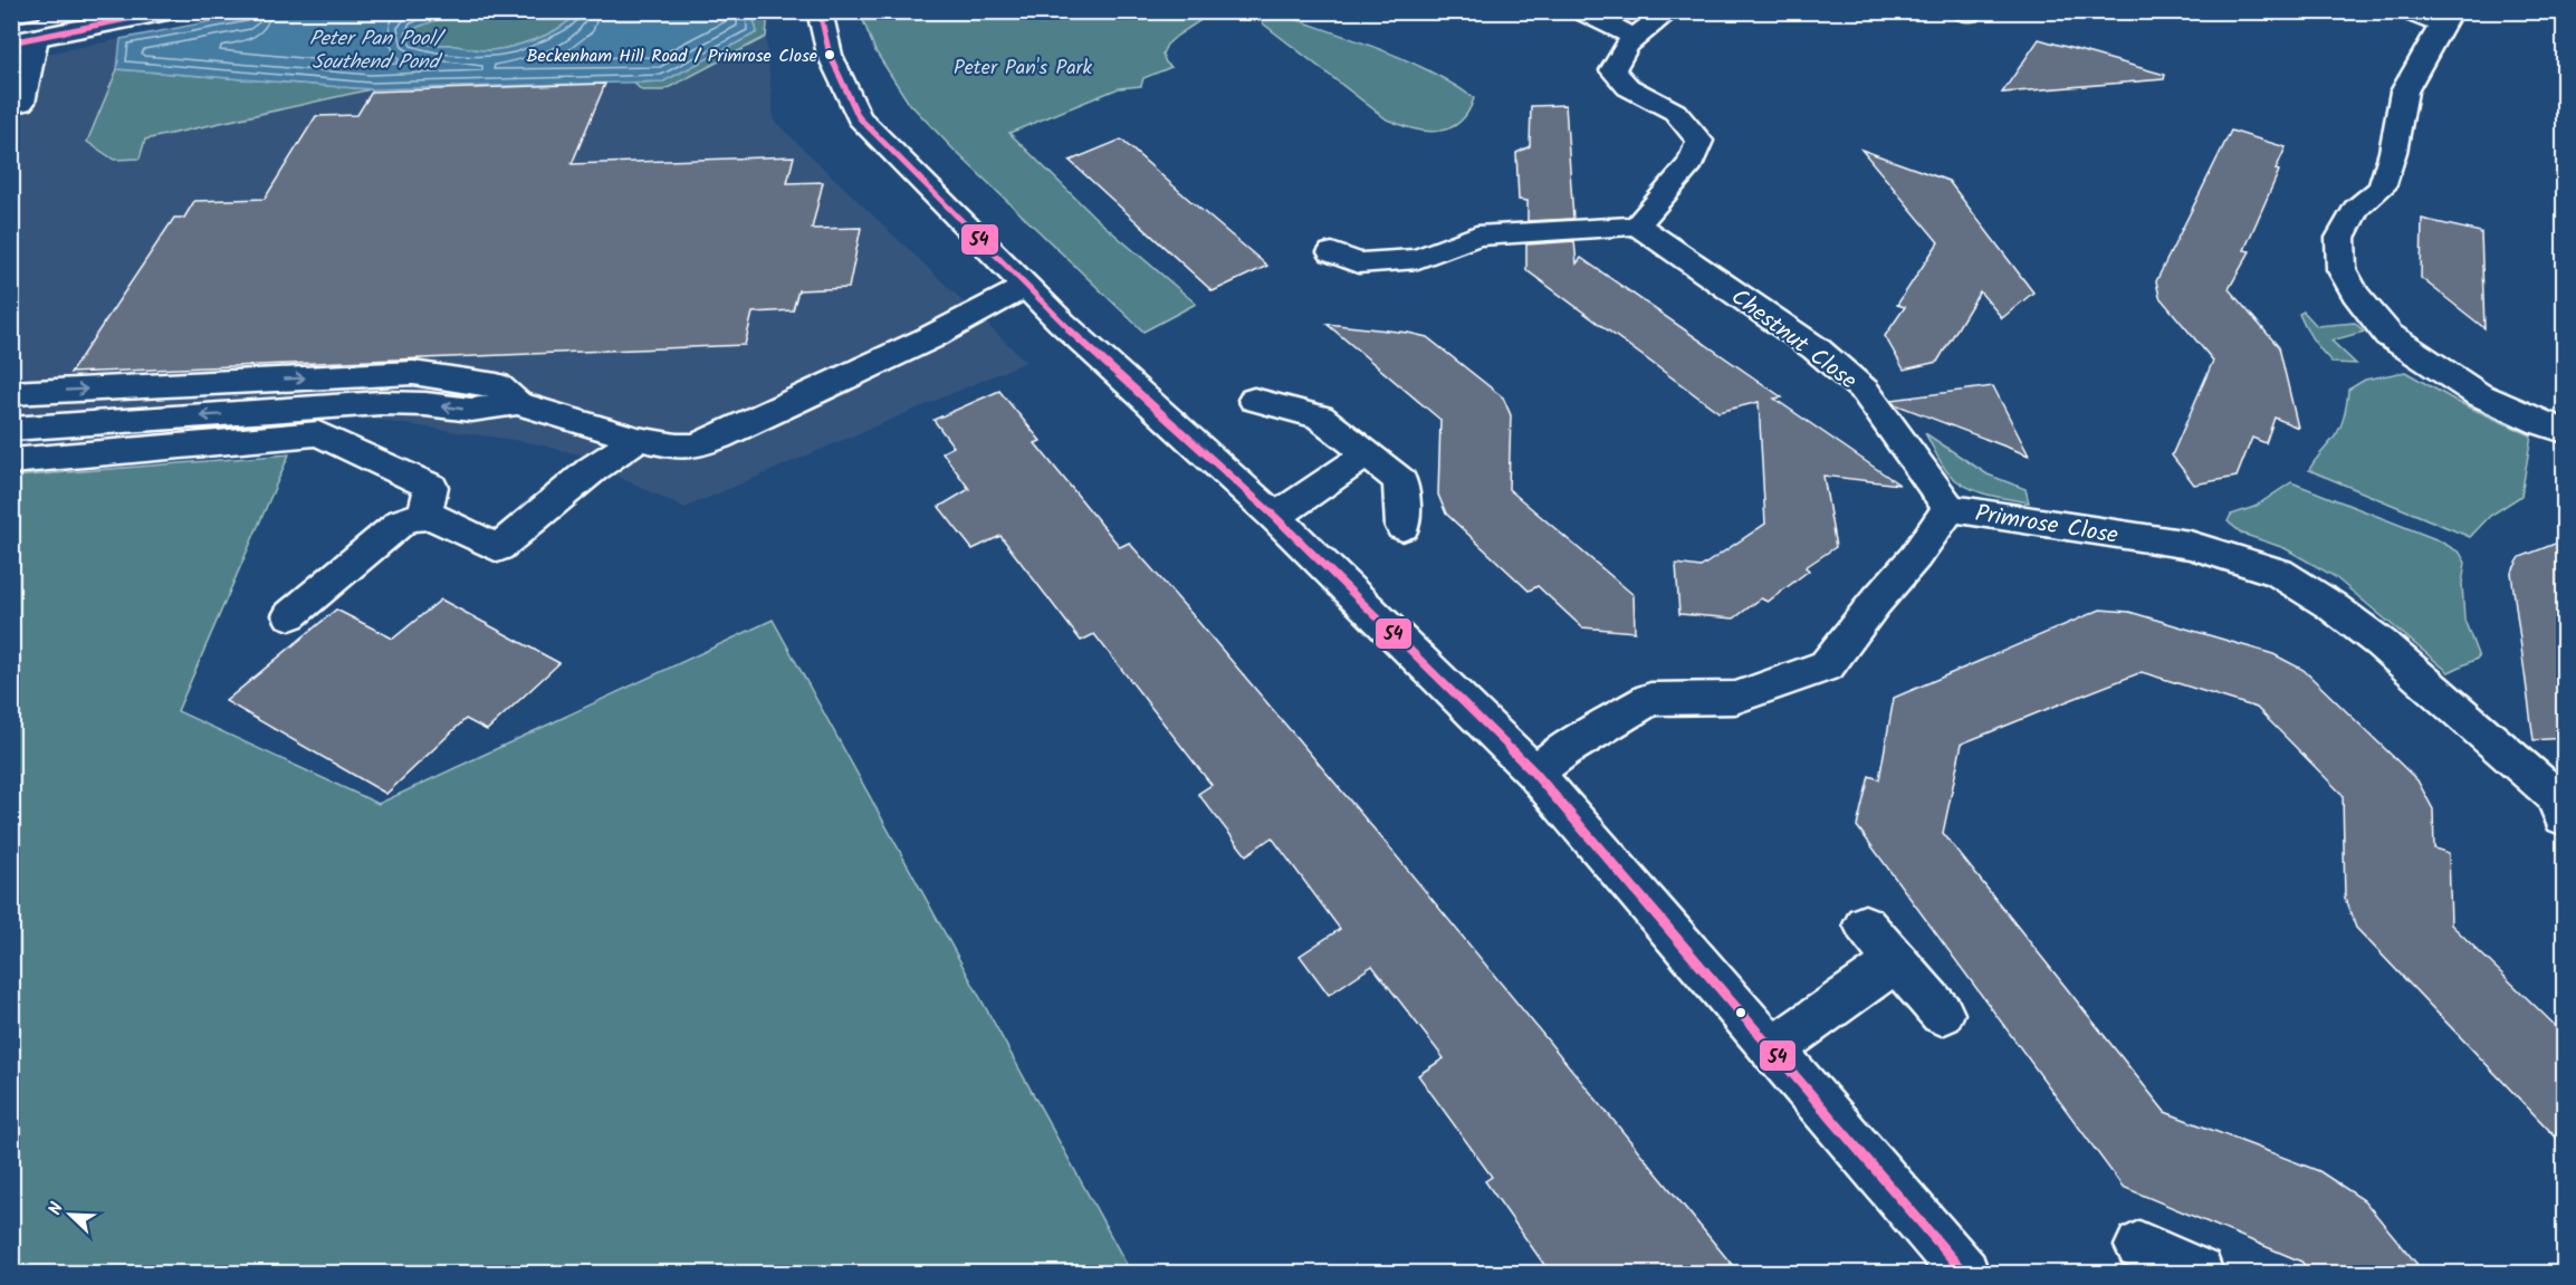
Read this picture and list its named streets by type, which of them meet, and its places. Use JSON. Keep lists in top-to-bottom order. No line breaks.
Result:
{"streets":{"street":["Chestnut Close","Primrose Close"]},"crossings":[["Chestnut Close","Primrose Close"]],"water":["Peter Pan Pool/ Southend Pond"],"parks":["Peter Pan's Park"],"places":["Beckenham Hill Road / Primrose Close"],"lines":["transit line 54"],"north":"top left"}
